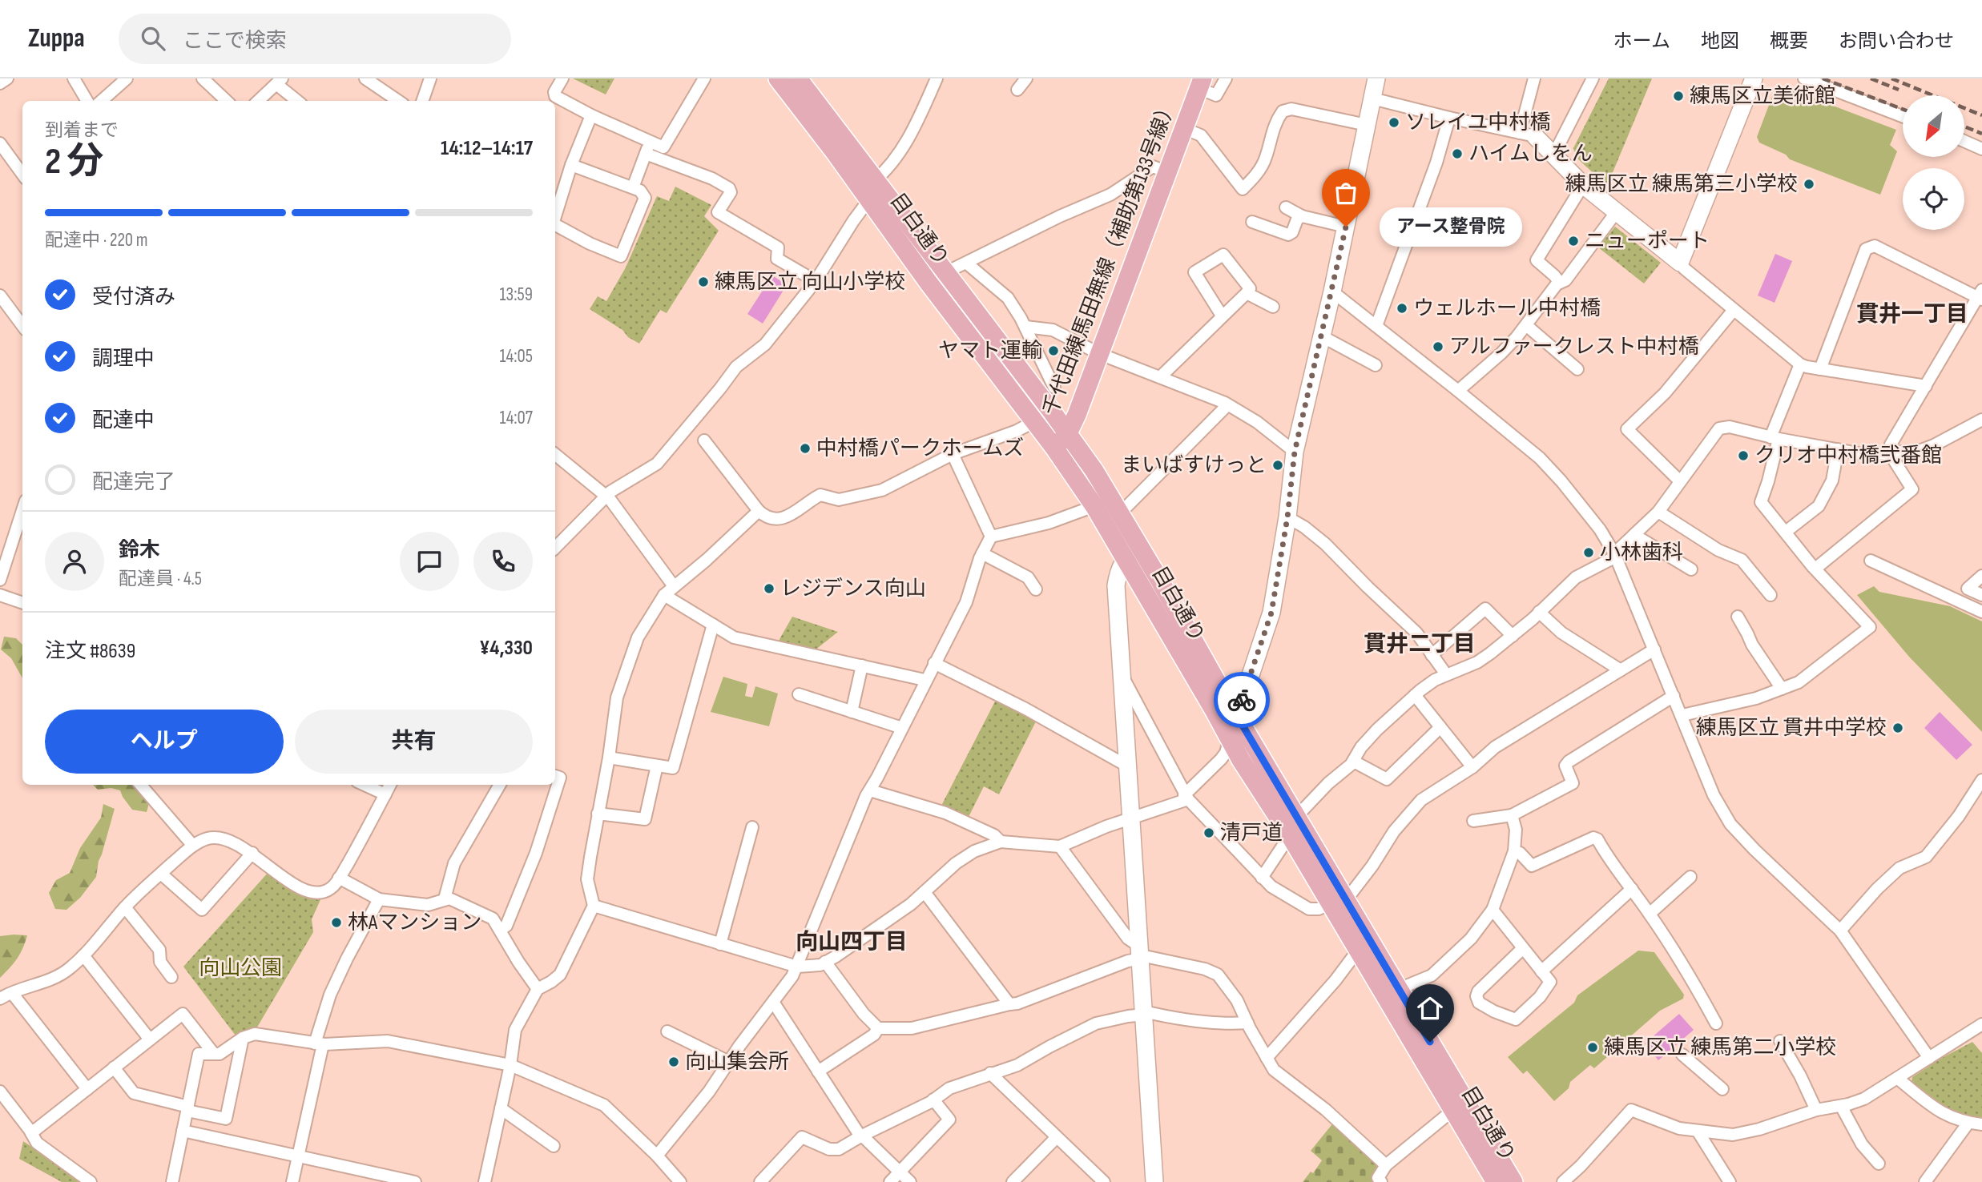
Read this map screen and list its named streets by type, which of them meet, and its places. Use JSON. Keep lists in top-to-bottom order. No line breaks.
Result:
{"streets":{"main road":["目白通り","千代田練馬田無線（補助第133号線）"]},"crossings":[["目白通り","千代田練馬田無線（補助第133号線）"]],"districts":["貫井一丁目","貫井二丁目","向山四丁目"],"parks":["向山公園"],"places":["練馬区立美術館","ソレイユ中村橋","ハイムしをん","練馬区立 練馬第三小学校","アース整骨院","ニューポート","練馬区立 向山小学校","ウェルホール中村橋","アルファークレスト中村橋","ヤマト運輸","中村橋パークホームズ","クリオ中村橋弐番館","まいばすけっと","小林歯科","レジデンス向山","練馬区立 貫井中学校","清戸道","林Aマンション","練馬区立 練馬第二小学校","向山集会所"],"north":"bottom left","page":{"header":"Zuppa","search":"ここで検索","nav":["ホーム","地図","概要","お問い合わせ"],"heading":["2 分","到着まで","14:12–14:17"],"panel":["鈴木","配達員 · 4.5","注文 #8639","¥4,330"],"bar":"配達中 · 220 m","bubble":"アース整骨院","list":[["受付済み","13:59"],["調理中","14:05"],["配達中","14:07"],"配達完了"],"buttons":["ヘルプ","共有"]}}
